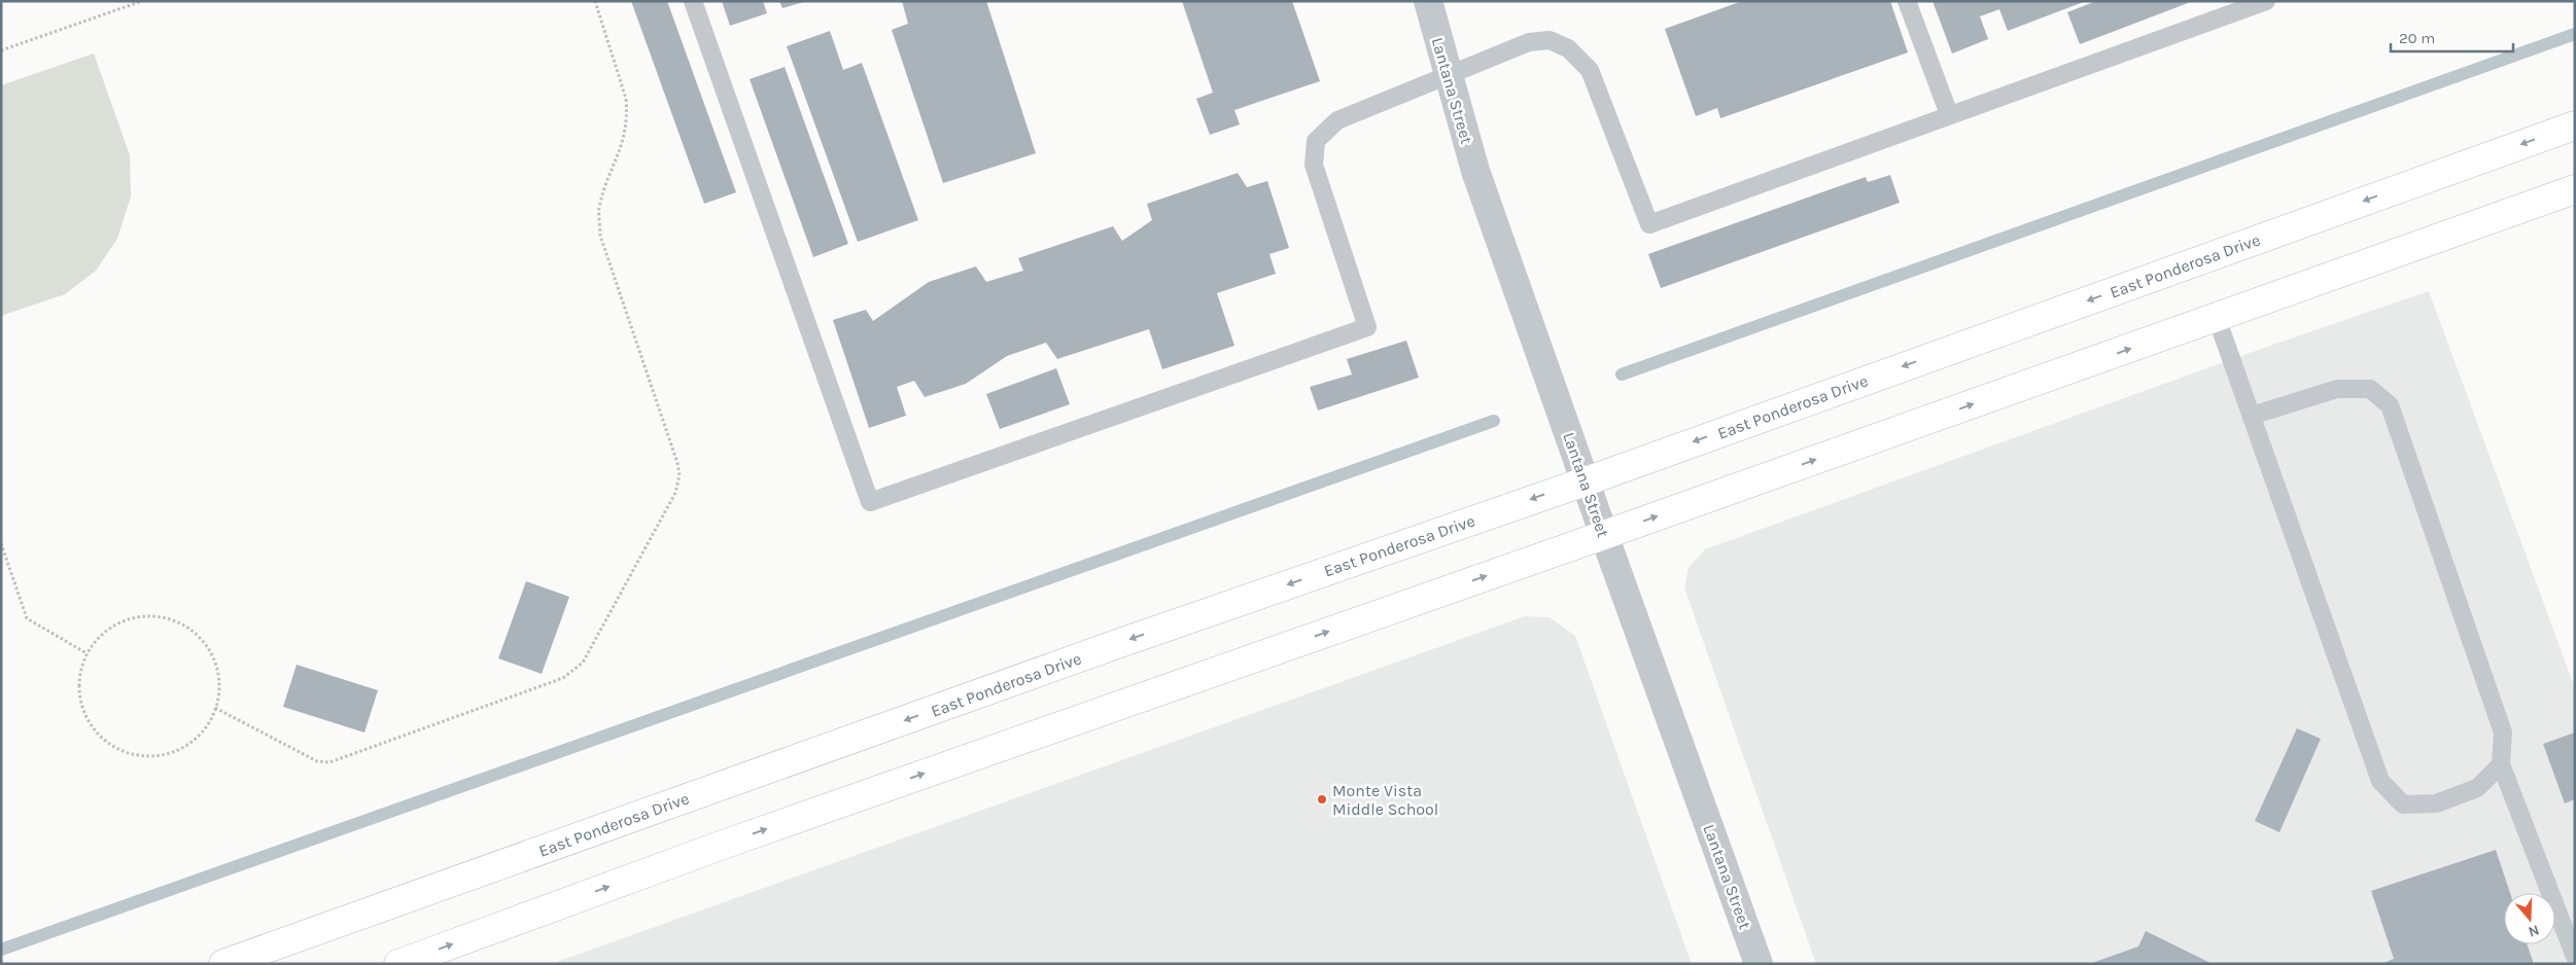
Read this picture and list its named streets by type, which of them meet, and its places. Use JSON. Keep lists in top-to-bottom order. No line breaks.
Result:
{"streets":{"main road":["East Ponderosa Drive"],"street":["Lantana Street"]},"crossings":[["Lantana Street","East Ponderosa Drive"]],"places":["Monte Vista Middle School"],"scale_bar":"20 m","north":"bottom"}
